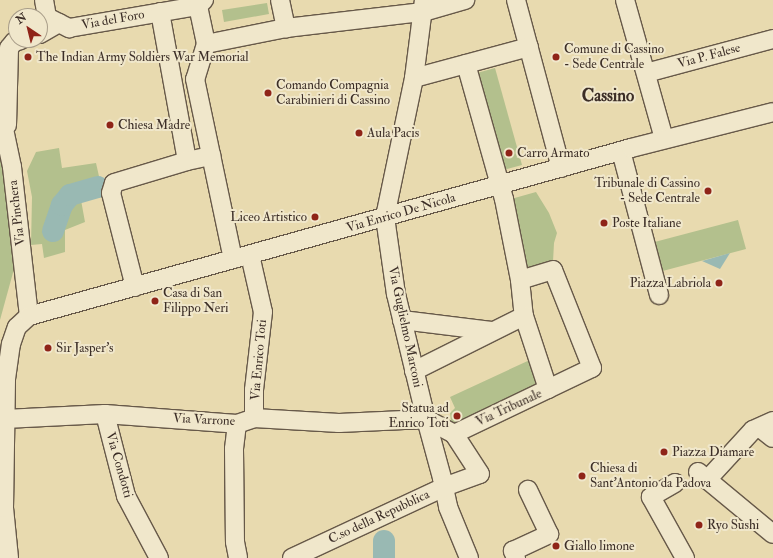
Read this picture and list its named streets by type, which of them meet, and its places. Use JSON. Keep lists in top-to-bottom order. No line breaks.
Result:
{"streets":{"street":["Via del Foro","Via P. Falese","Via Pinchera","Via Enrico De Nicola","Via Guglielmo Marconi","Via Enrico Toti","Via Tribunale","Via Varrone","Via Condotti","C.so della Repubblica"]},"crossings":[["Via Pinchera","Via Enrico De Nicola"],["Via Enrico De Nicola","Via Guglielmo Marconi"],["Via Enrico De Nicola","Via Enrico Toti"],["Via Guglielmo Marconi","Via Varrone"],["Via Guglielmo Marconi","C.so della Repubblica"],["Via Enrico Toti","Via Varrone"],["Via Tribunale","C.so della Repubblica"],["Via Varrone","Via Condotti"]],"districts":["Cassino"],"places":["The Indian Army Soldiers War Memorial","Comune di Cassino - Sede Centrale","Comando Compagnia Carabinieri di Cassino","Chiesa Madre","Aula Pacis","Carro Armato","Tribunale di Cassino - Sede Centrale","Liceo Artistico","Poste Italiane","Piazza Labriola","Casa di San Filippo Neri","Sir Jasper's","Statua ad Enrico Toti","Piazza Diamare","Chiesa di Sant'Antonio da Padova","Ryo Sushi","Giallo limone"],"north":"top left"}
